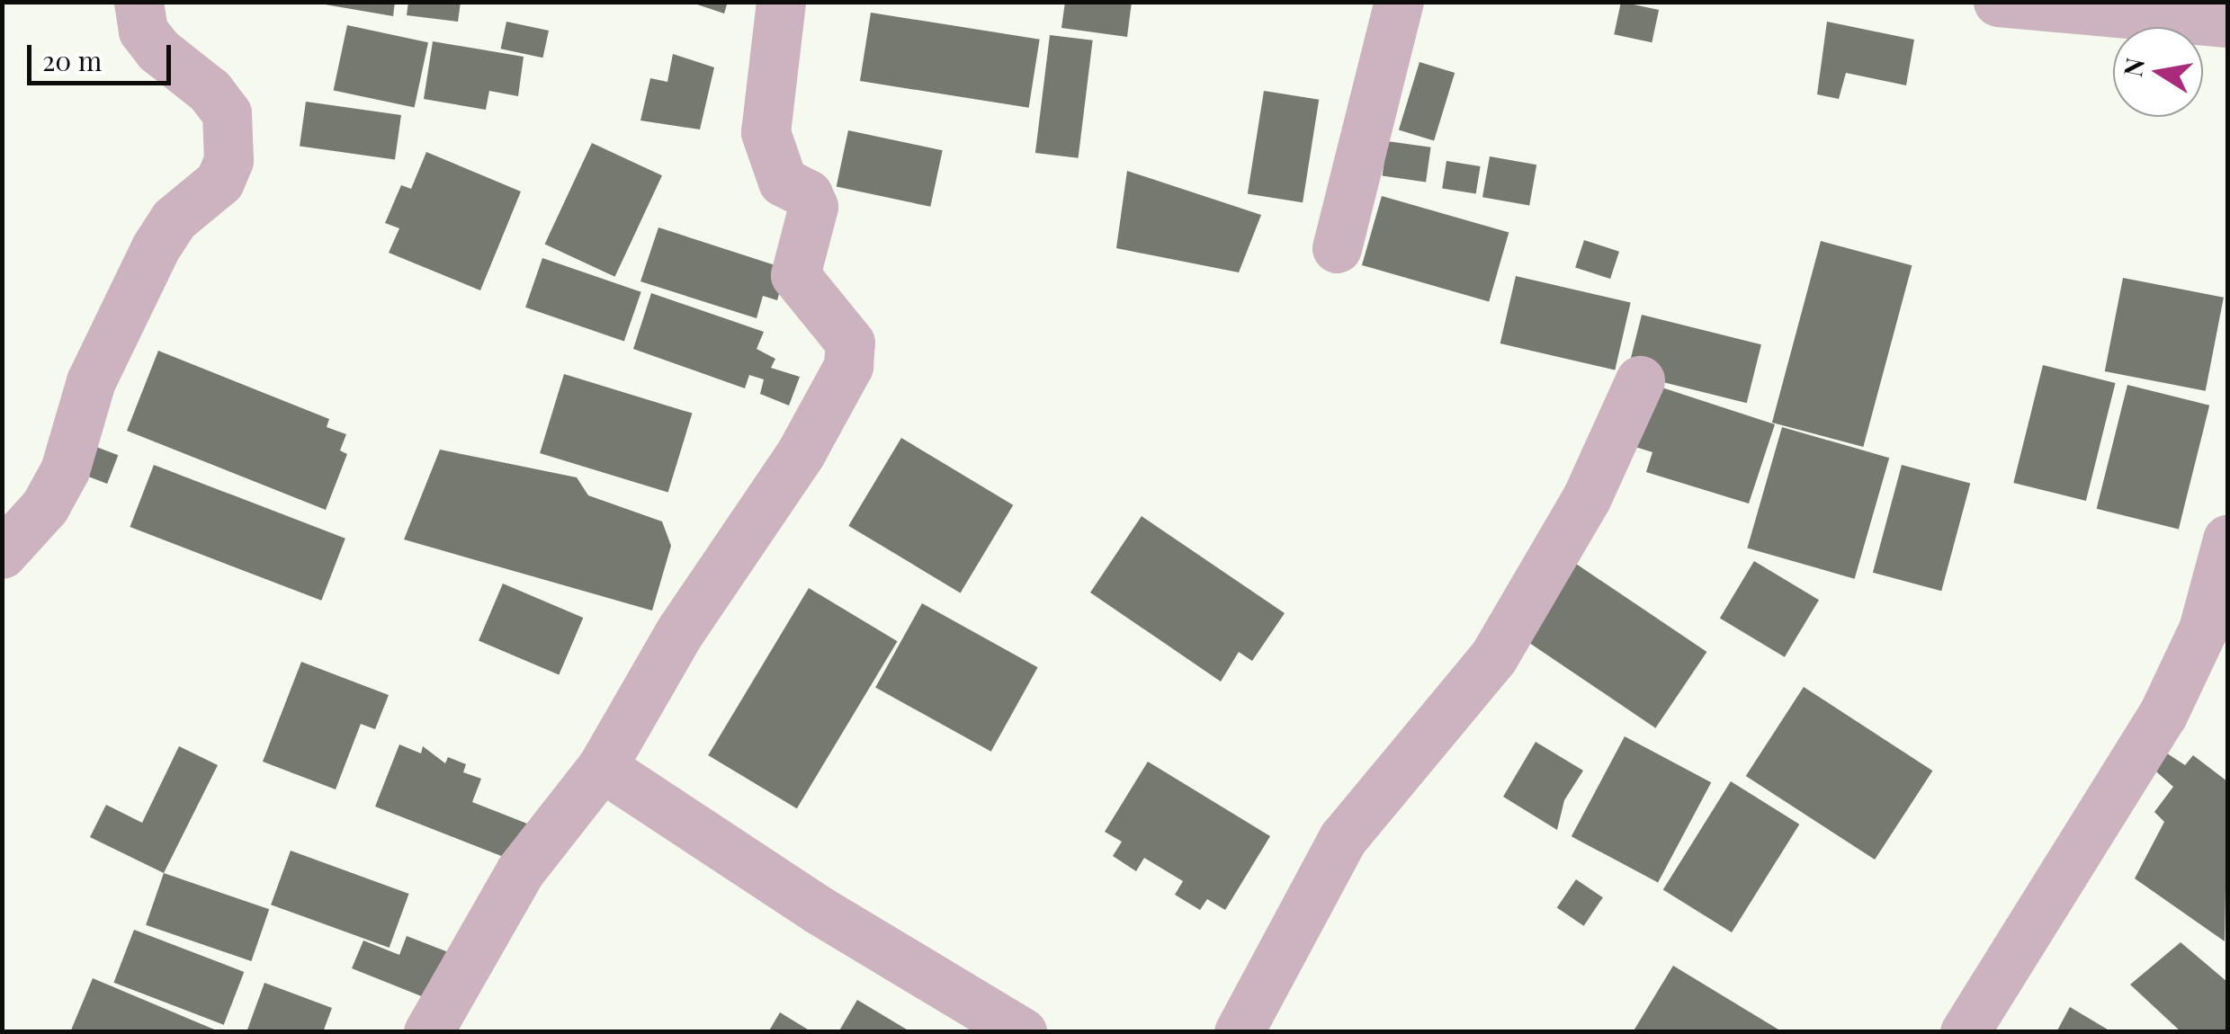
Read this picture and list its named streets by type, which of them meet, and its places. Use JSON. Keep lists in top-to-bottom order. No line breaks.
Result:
{"scale_bar":"20 m","north":"left"}
